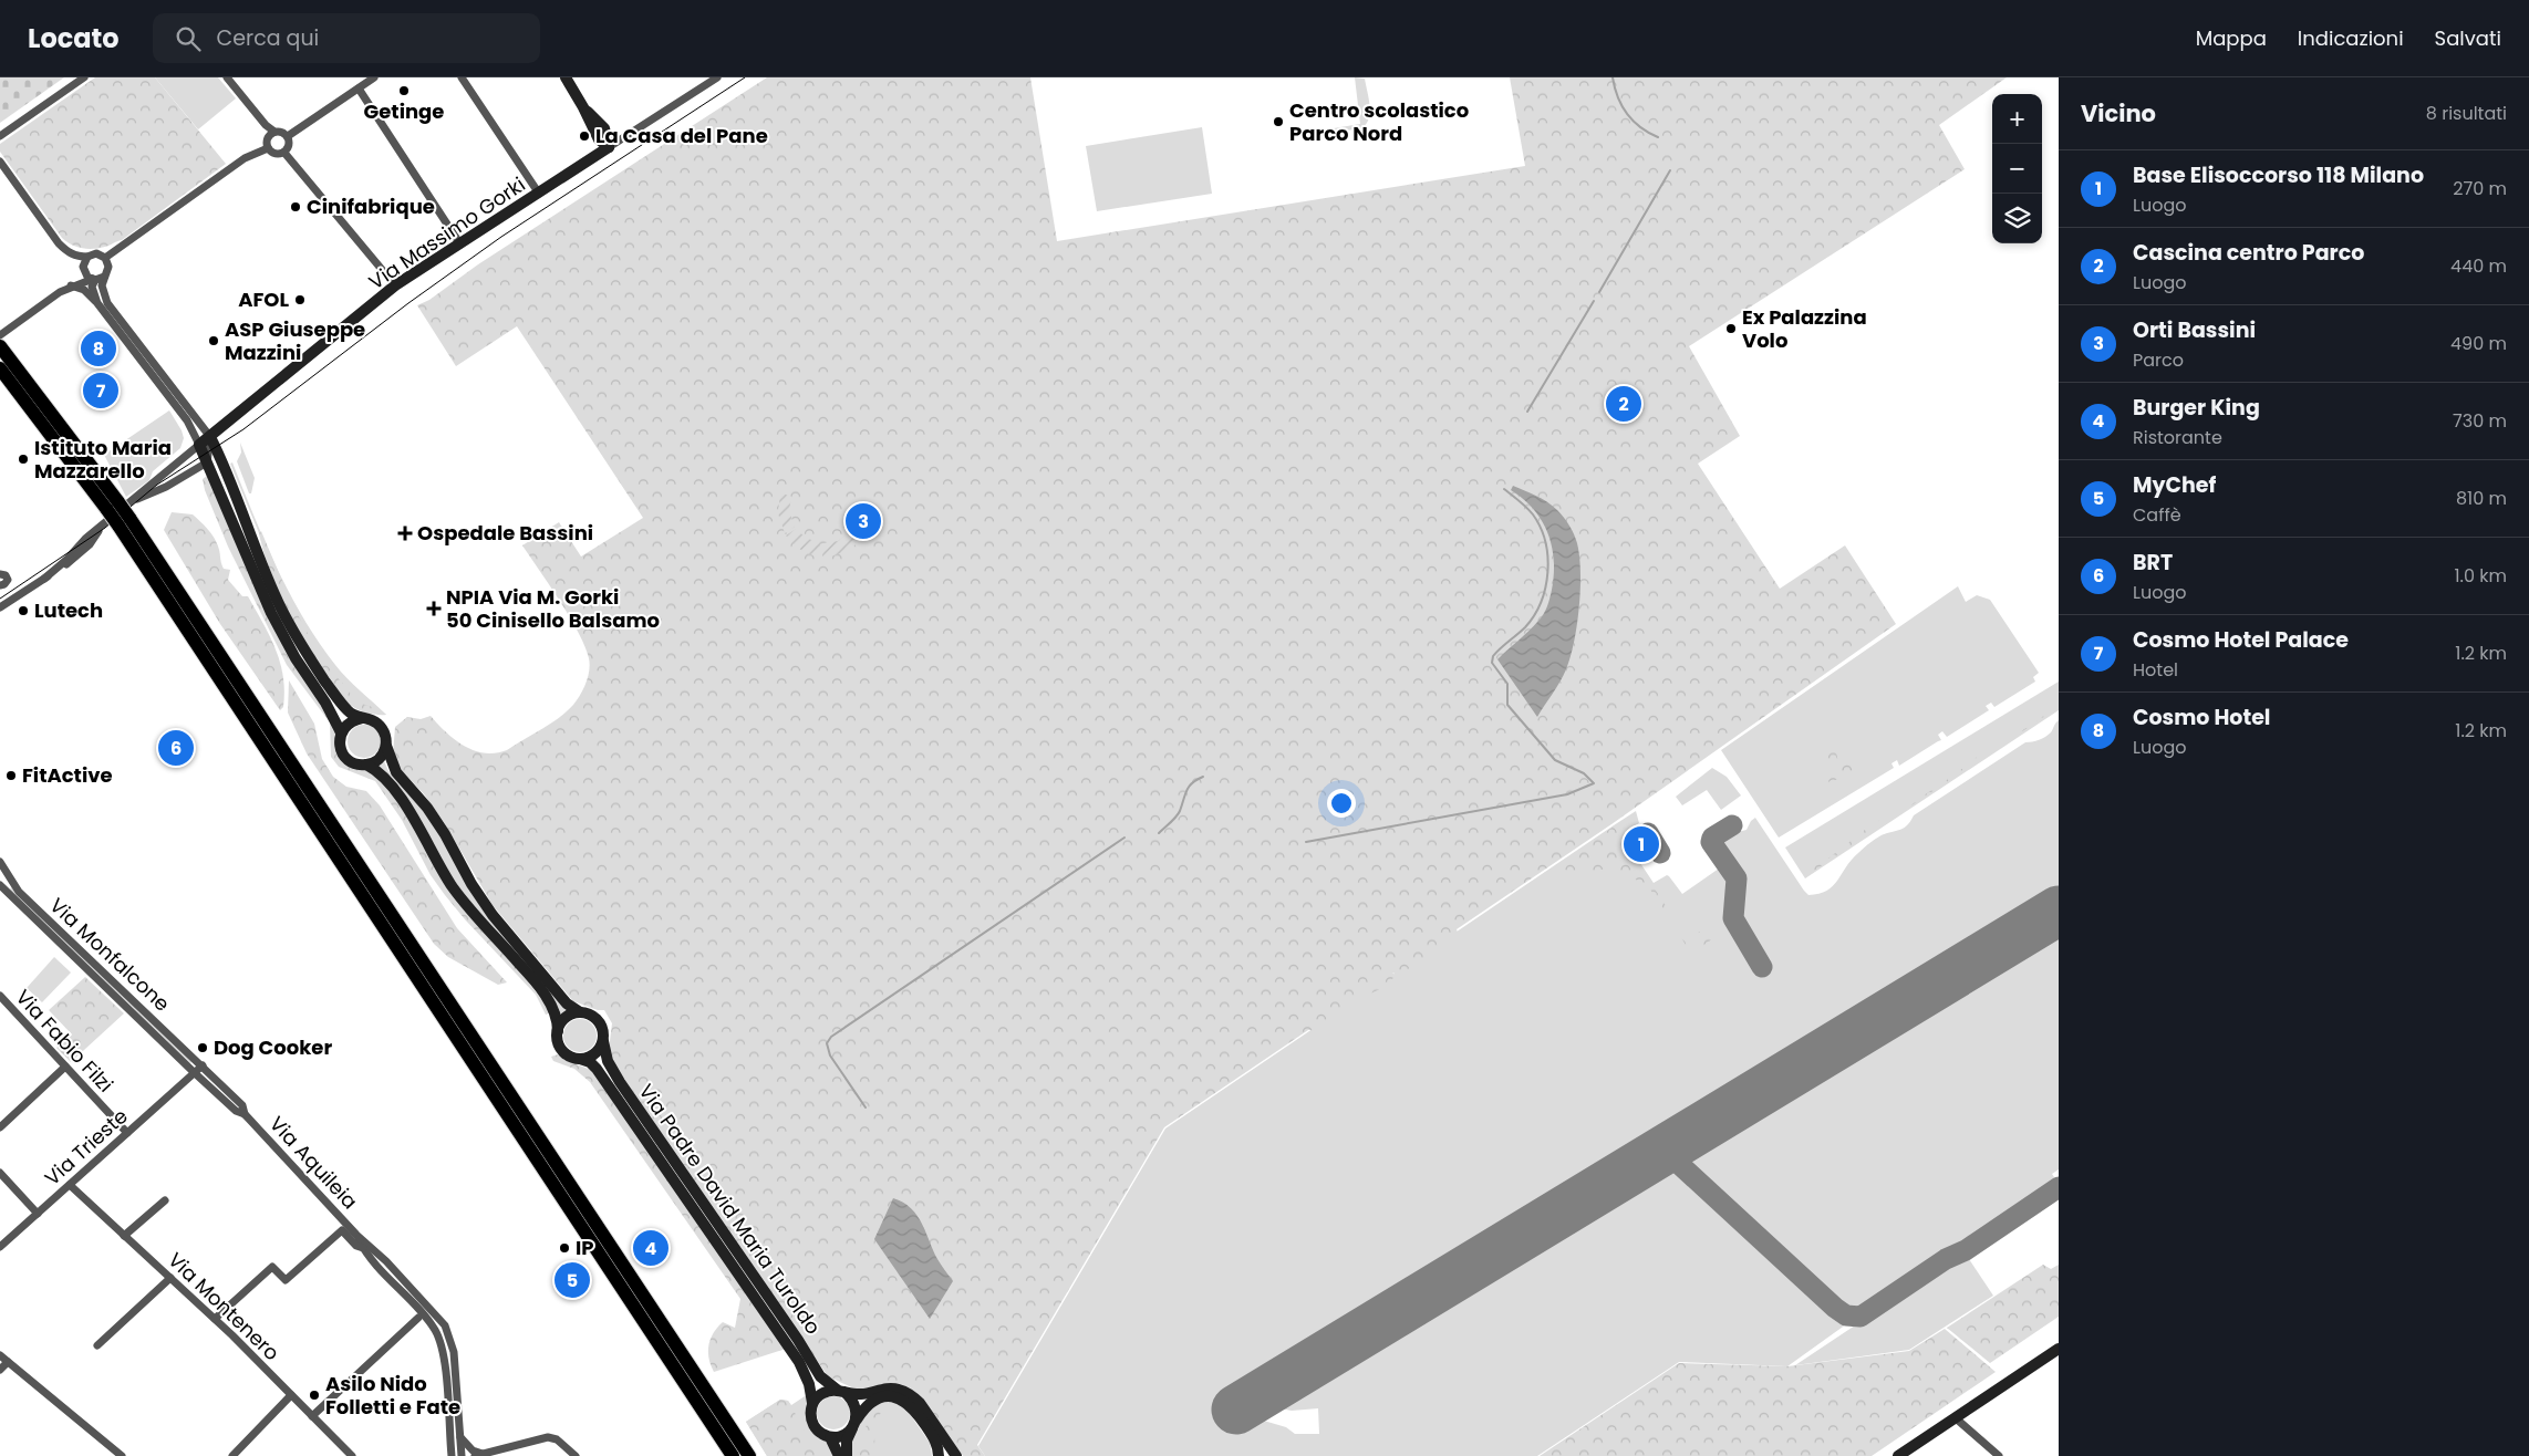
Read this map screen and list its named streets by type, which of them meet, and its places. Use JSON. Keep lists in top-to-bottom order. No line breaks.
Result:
{"streets":{"street":["Via Massimo Gorki","Via Monfalcone","Via Fabio Filzi","Via Trieste","Via Aquileia","Via Padre David Maria Turoldo","Via Montenero"]},"crossings":[["Via Monfalcone","Via Trieste"],["Via Monfalcone","Via Aquileia"],["Via Fabio Filzi","Via Trieste"],["Via Trieste","Via Aquileia"],["Via Trieste","Via Montenero"]],"places":{"other":["Getinge","Centro scolastico Parco Nord","La Casa del Pane","Cinifabrique","AFOL","Ex Palazzina Volo","ASP Giuseppe Mazzini","Istituto Maria Mazzarello","Lutech","FitActive","Dog Cooker","IP","Asilo Nido Folletti e Fate"],"health":["Ospedale Bassini","NPIA Via M. Gorki 50 Cinisello Balsamo"]},"page":{"header":"Locato","search":"Cerca qui","nav":["Mappa","Indicazioni","Salvati"],"heading":["Vicino","8 risultati"],"map_buttons":["+","−"],"list":[{"mark":"1","name":"Base Elisoccorso 118 Milano","note":"Luogo","value":"270 m"},{"mark":"2","name":"Cascina centro Parco","note":"Luogo","value":"440 m"},{"mark":"3","name":"Orti Bassini","note":"Parco","value":"490 m"},{"mark":"4","name":"Burger King","note":"Ristorante","value":"730 m"},{"mark":"5","name":"MyChef","note":"Caffè","value":"810 m"},{"mark":"6","name":"BRT","note":"Luogo","value":"1.0 km"},{"mark":"7","name":"Cosmo Hotel Palace","note":"Hotel","value":"1.2 km"},{"mark":"8","name":"Cosmo Hotel","note":"Luogo","value":"1.2 km"}],"pins":["8","7","2","3","6","1","4","5"]}}
